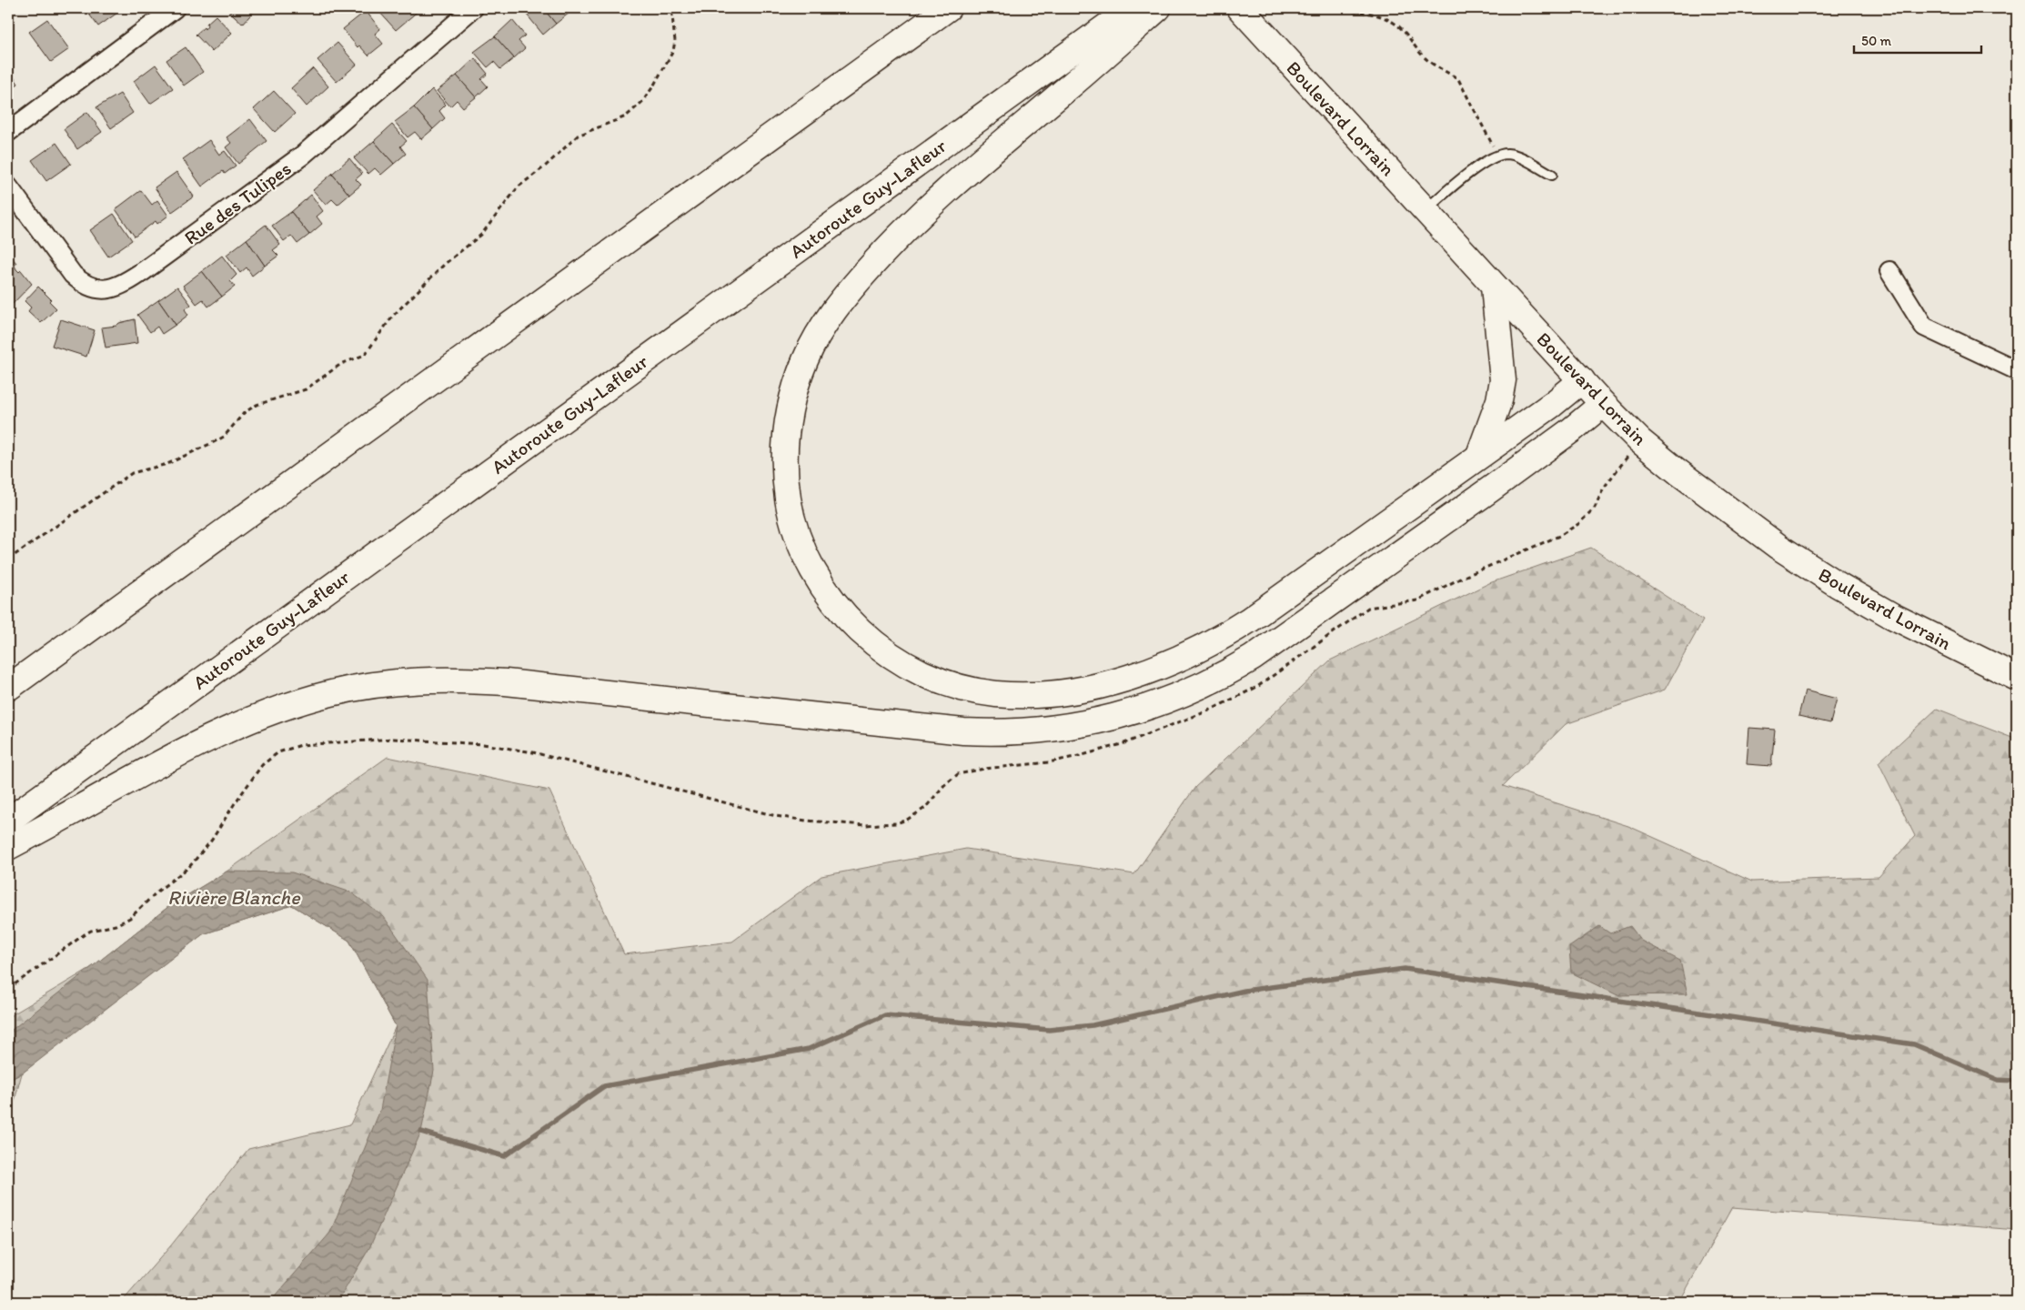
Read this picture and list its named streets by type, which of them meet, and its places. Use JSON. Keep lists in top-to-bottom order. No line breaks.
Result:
{"streets":{"main road":["Boulevard Lorrain","Autoroute Guy-Lafleur"],"street":["Rue des Tulipes"]},"water":["Rivière Blanche"],"scale_bar":"50 m"}
